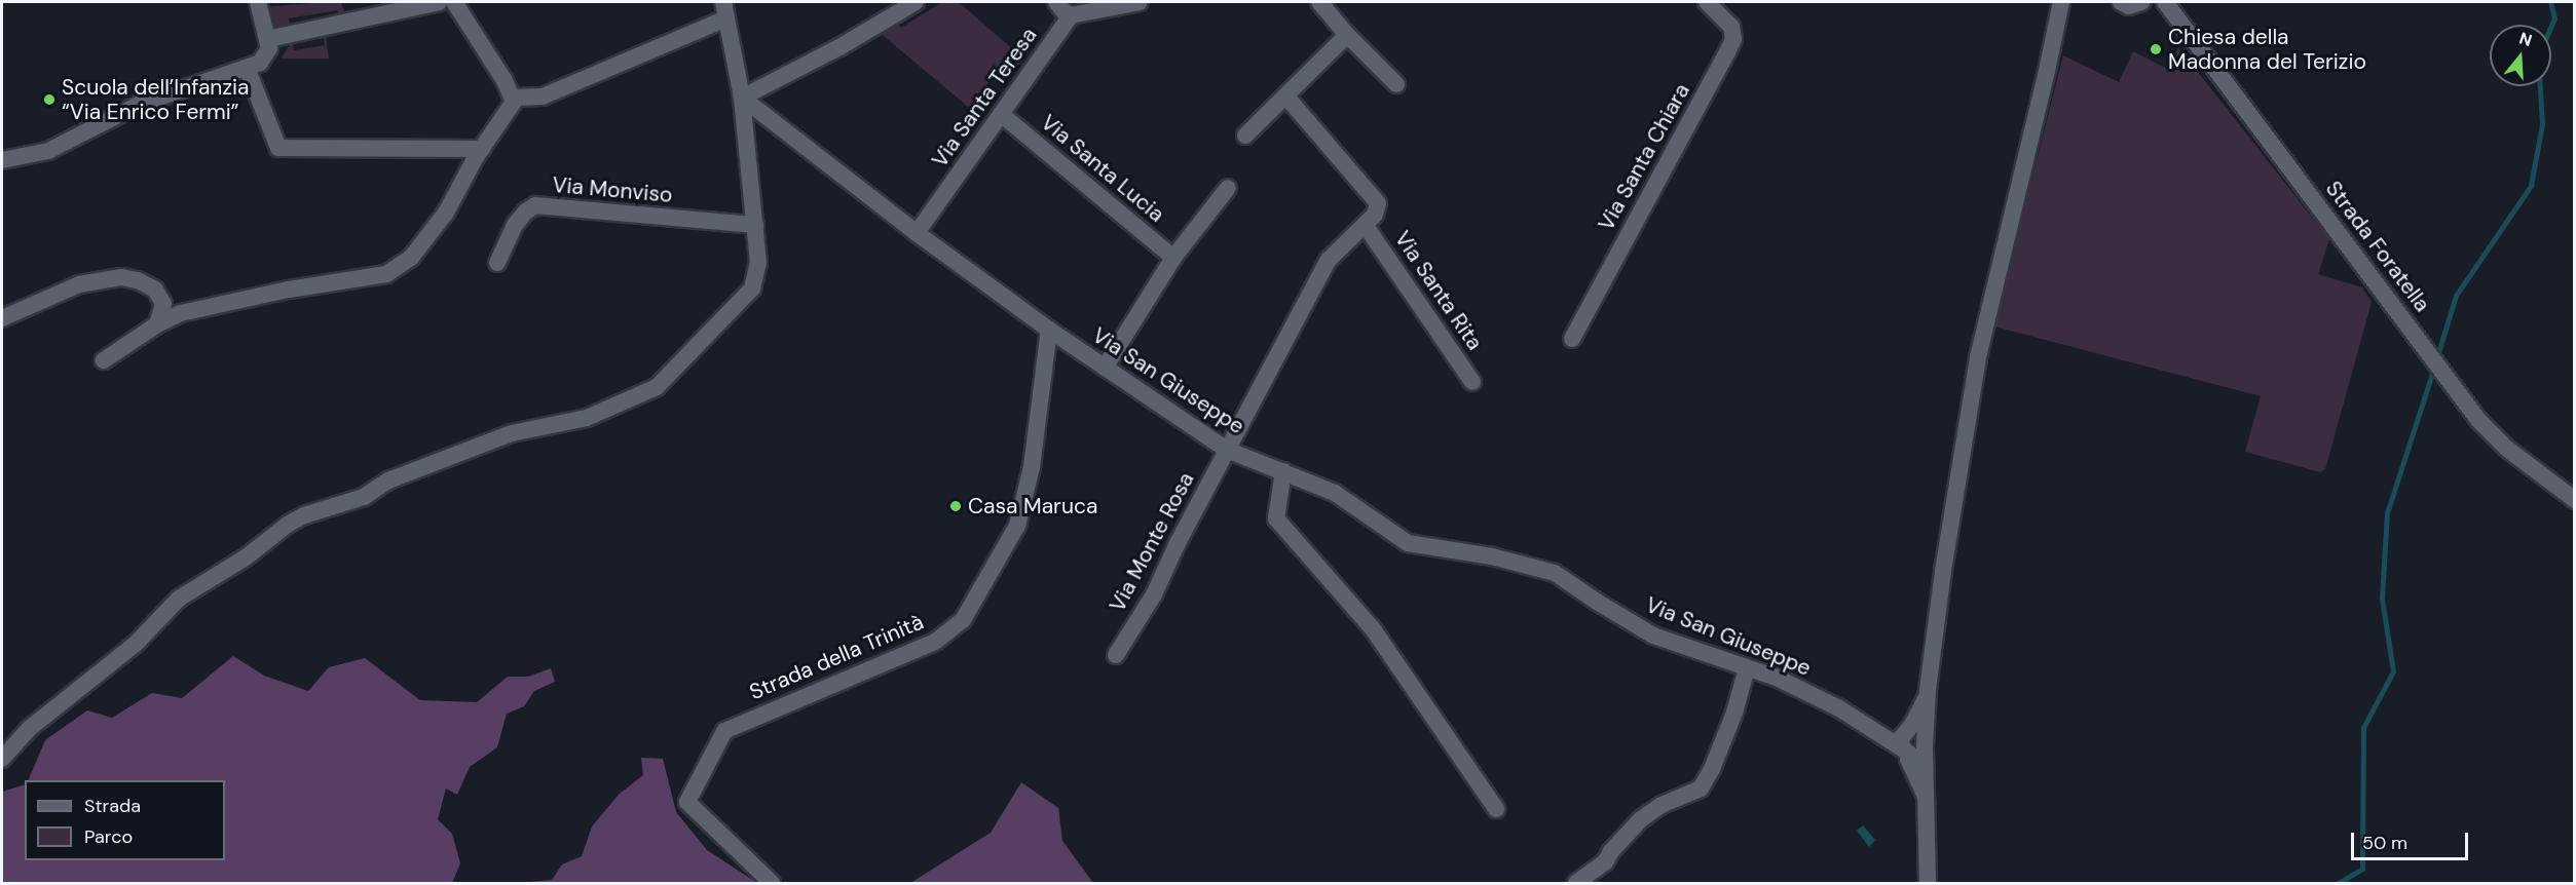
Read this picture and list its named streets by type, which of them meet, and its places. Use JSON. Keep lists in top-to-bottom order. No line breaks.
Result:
{"streets":{"street":["Via Santa Teresa","Via Santa Chiara","Via Santa Lucia","Via Monviso","Strada Foratella","Via Santa Rita","Via San Giuseppe","Via Monte Rosa","Strada della Trinità"]},"crossings":[["Via Santa Teresa","Via Santa Lucia"],["Via Santa Teresa","Via San Giuseppe"],["Via Santa Rita","Via Monte Rosa"],["Via San Giuseppe","Via Monte Rosa"],["Via San Giuseppe","Strada della Trinità"]],"places":["Chiesa della Madonna del Terizio","Scuola dell’Infanzia “Via Enrico Fermi”","Casa Maruca"],"legend":["Strada","Parco"],"scale_bar":"50 m","north":"top"}
